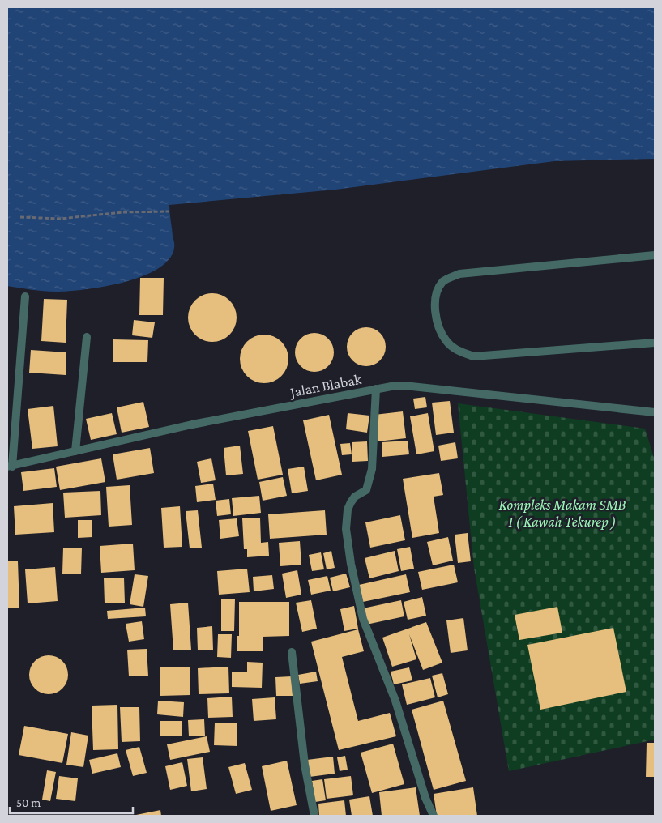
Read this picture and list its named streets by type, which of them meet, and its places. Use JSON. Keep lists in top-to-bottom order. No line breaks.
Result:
{"streets":{"street":["Jalan Blabak"]},"parks":["Kompleks Makam SMB I ( Kawah Tekurep )"],"scale_bar":"50 m"}
